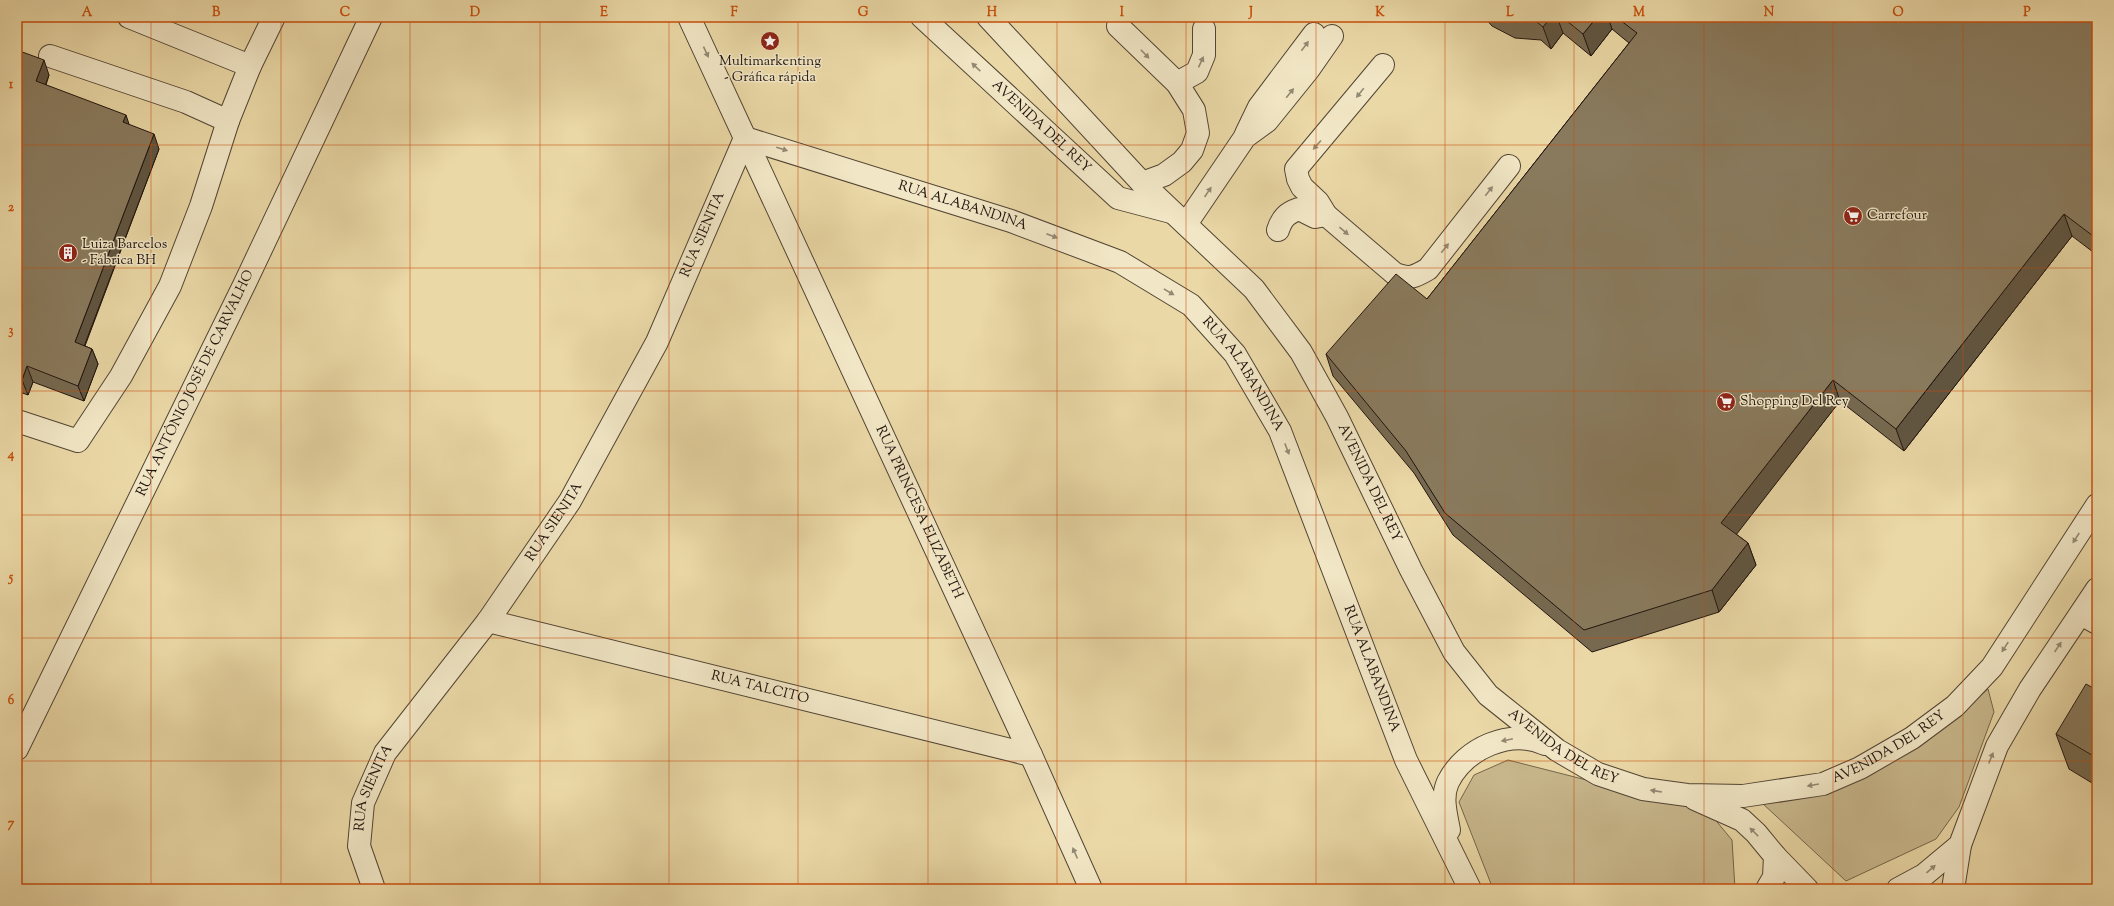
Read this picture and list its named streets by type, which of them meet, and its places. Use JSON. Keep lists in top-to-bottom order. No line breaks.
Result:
{"streets":{"street":["AVENIDA DEL REY","RUA ALABANDINA","RUA SIENITA","RUA ANTÔNIO JOSÉ DE CARVALHO","RUA PRINCESA ELIZABETH","RUA TALCITO"]},"crossings":[["RUA ALABANDINA","RUA SIENITA"],["RUA ALABANDINA","RUA PRINCESA ELIZABETH"],["RUA SIENITA","RUA PRINCESA ELIZABETH"],["RUA SIENITA","RUA TALCITO"],["RUA PRINCESA ELIZABETH","RUA TALCITO"]],"one_way":["RUA ALABANDINA"],"places":{"place":["Multimarkenting - Gráfica rápida"],"supermarket":["Carrefour","Shopping Del Rey"],"building":["Luiza Barcelos - Fábrica BH"]},"grid":{"columns":["A","B","C","D","E","F","G","H","I","J","K","L","M","N","O","P"],"rows":["1","2","3","4","5","6","7"]}}
